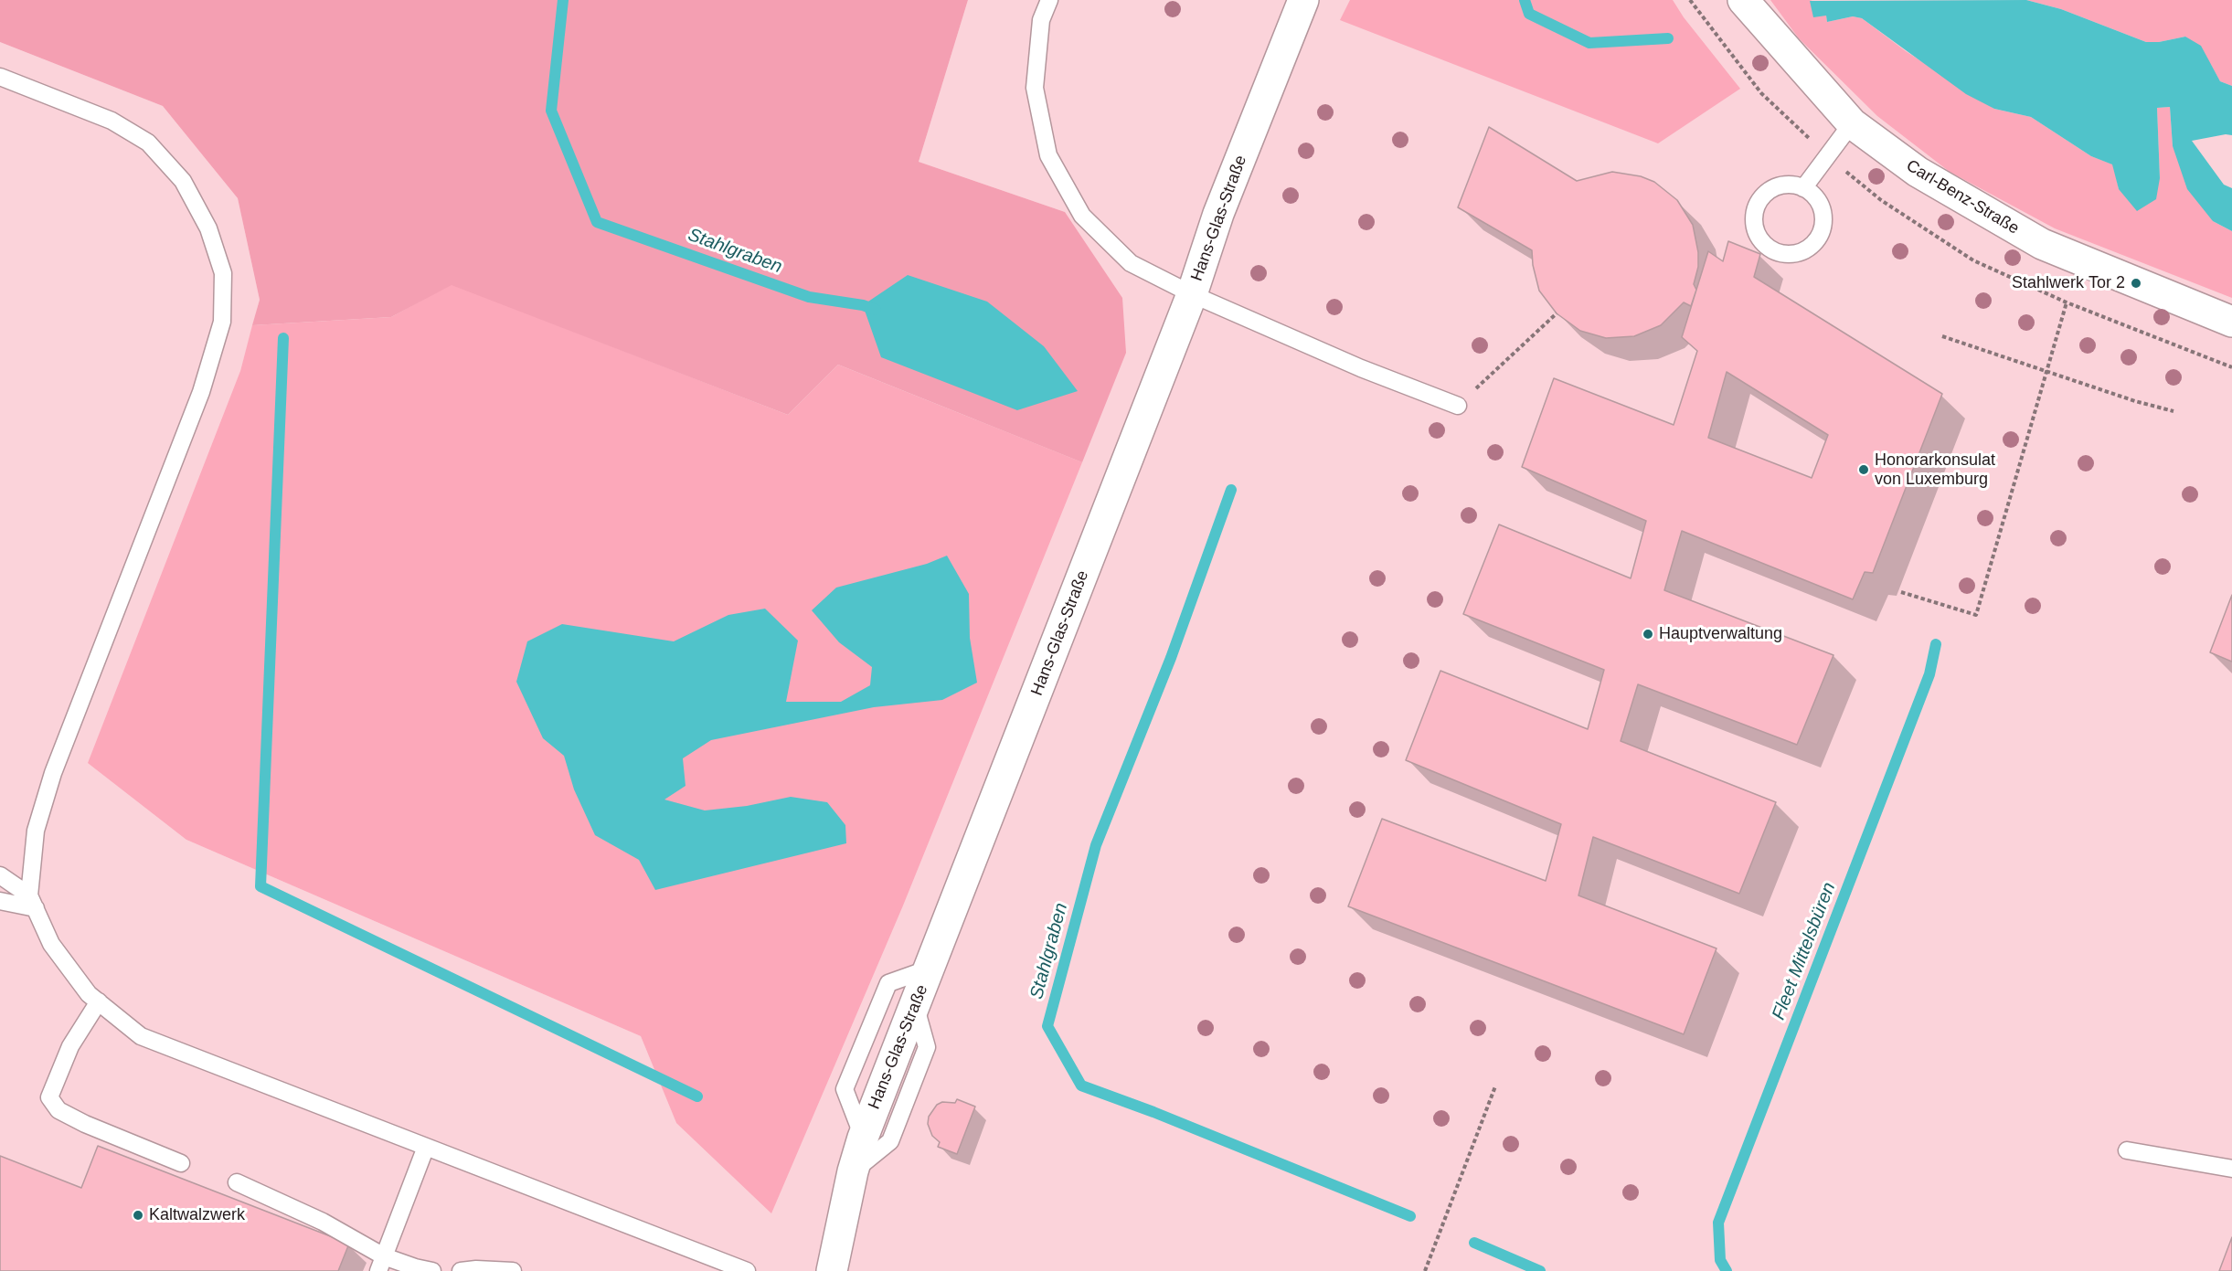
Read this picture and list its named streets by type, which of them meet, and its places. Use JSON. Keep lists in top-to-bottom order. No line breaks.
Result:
{"streets":{"street":["Carl-Benz-Straße","Hans-Glas-Straße"]},"water":["Stahlgraben","Fleet Mittelsbüren"],"places":["Stahlwerk Tor 2","Honorarkonsulat von Luxemburg","Hauptverwaltung","Kaltwalzwerk"]}
